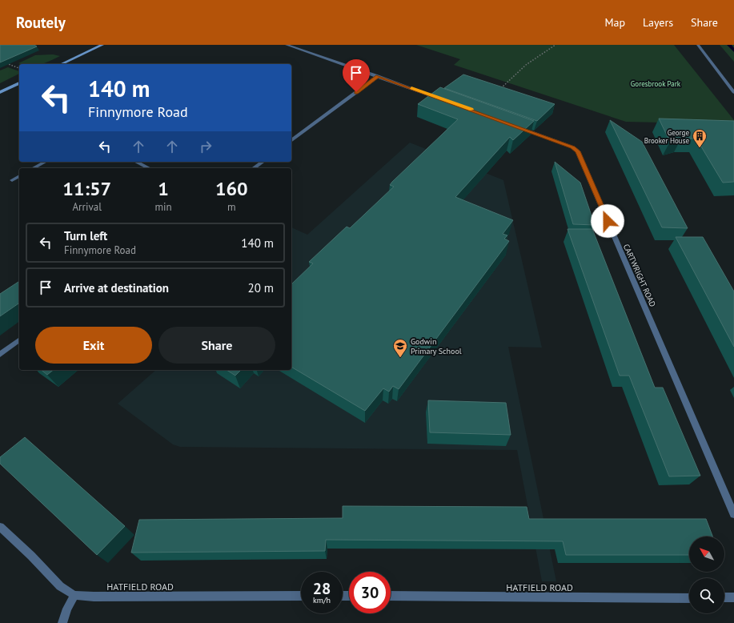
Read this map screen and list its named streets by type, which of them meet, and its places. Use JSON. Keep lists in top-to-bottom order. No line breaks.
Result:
{"streets":{"street":["CARTWRIGHT ROAD","HATFIELD ROAD"]},"parks":["Goresbrook Park"],"places":{"building":["George Brooker House"],"school or university":["Godwin Primary School"]},"north":"top left","page":{"header":"Routely","nav":["Map","Layers","Share"],"turn":["140 m","Finnymore Road"],"eta":["11:57","Arrival","1","min","160","m"],"list":[{"name":"Turn left","note":"Finnymore Road","value":"140 m"},{"name":"Arrive at destination","value":"20 m"}],"buttons":["Exit","Share"],"speed":"28 km/h","limit":"30"}}
